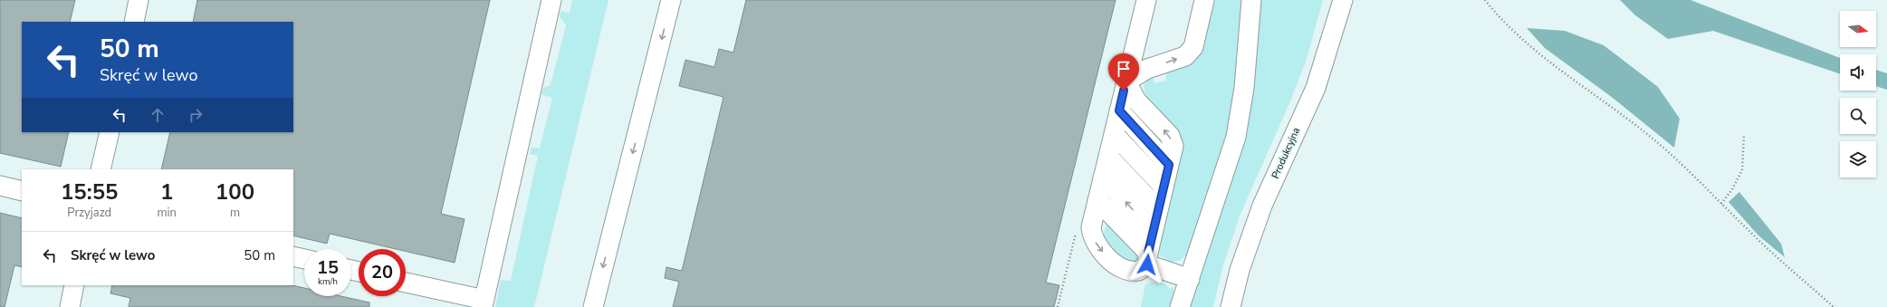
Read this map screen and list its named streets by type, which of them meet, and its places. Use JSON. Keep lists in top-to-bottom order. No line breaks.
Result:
{"streets":{"street":["Produkcyjna"]},"north":"right","page":{"turn":["50 m","Skręć w lewo"],"eta":["15:55","Przyjazd","1","min","100","m"],"list":[{"name":"Skręć w lewo","value":"50 m"}],"speed":"15 km/h","limit":"20"}}
